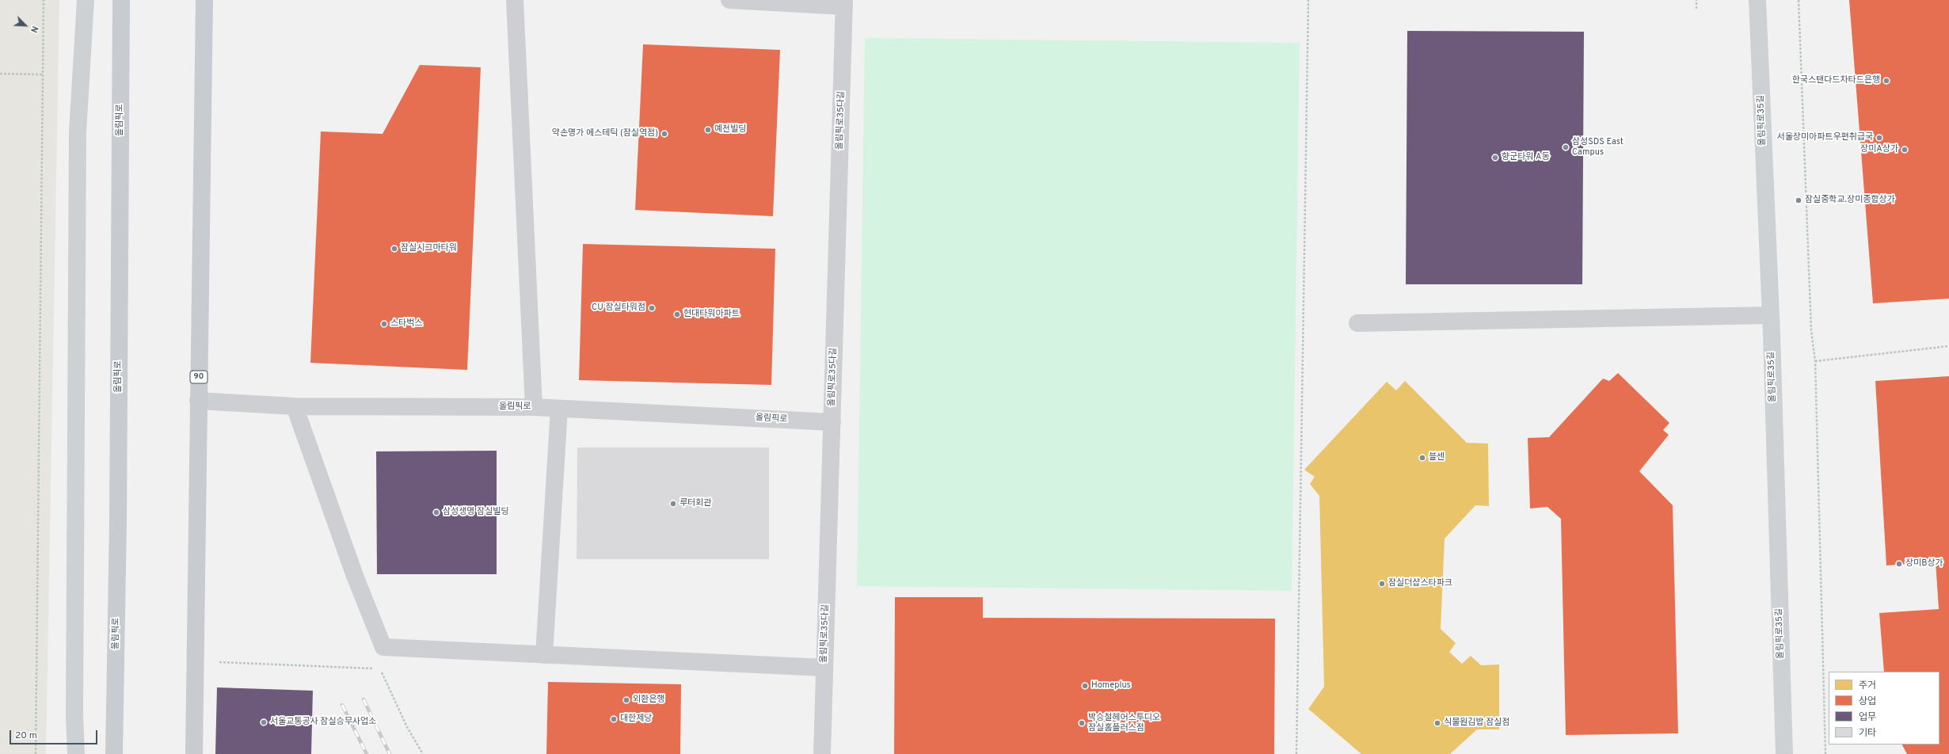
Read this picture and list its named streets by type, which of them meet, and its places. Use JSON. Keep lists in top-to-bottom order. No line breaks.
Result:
{"streets":{"main road":["올림픽로","90"],"street":["올림픽로35다길","올림픽로35길"]},"crossings":[["올림픽로","올림픽로35다길"],["올림픽로","90"]],"places":["한국스탠다드차타드은행","예전빌딩","약손명가 에스테틱 (잠실역점)","서울장미아파트우편취급국","삼성SDS East Campus","장미A상가","향군타워 A동","잠실중학교.장미종합상가","잠실시그마타워","CU 잠실타워점","현대타워아파트","스타벅스","블센","루터회관","삼성생명 잠실빌딩","장미B상가","잠실더샵스타파크","Homeplus","외환은행","대한제당","서울교통공사 잠실승무사업소","박승철헤어스투디오 잠실홈플러스점","식물원김밥 잠실점"],"legend":["주거","상업","업무","기타"],"scale_bar":"20 m","north":"bottom right"}
